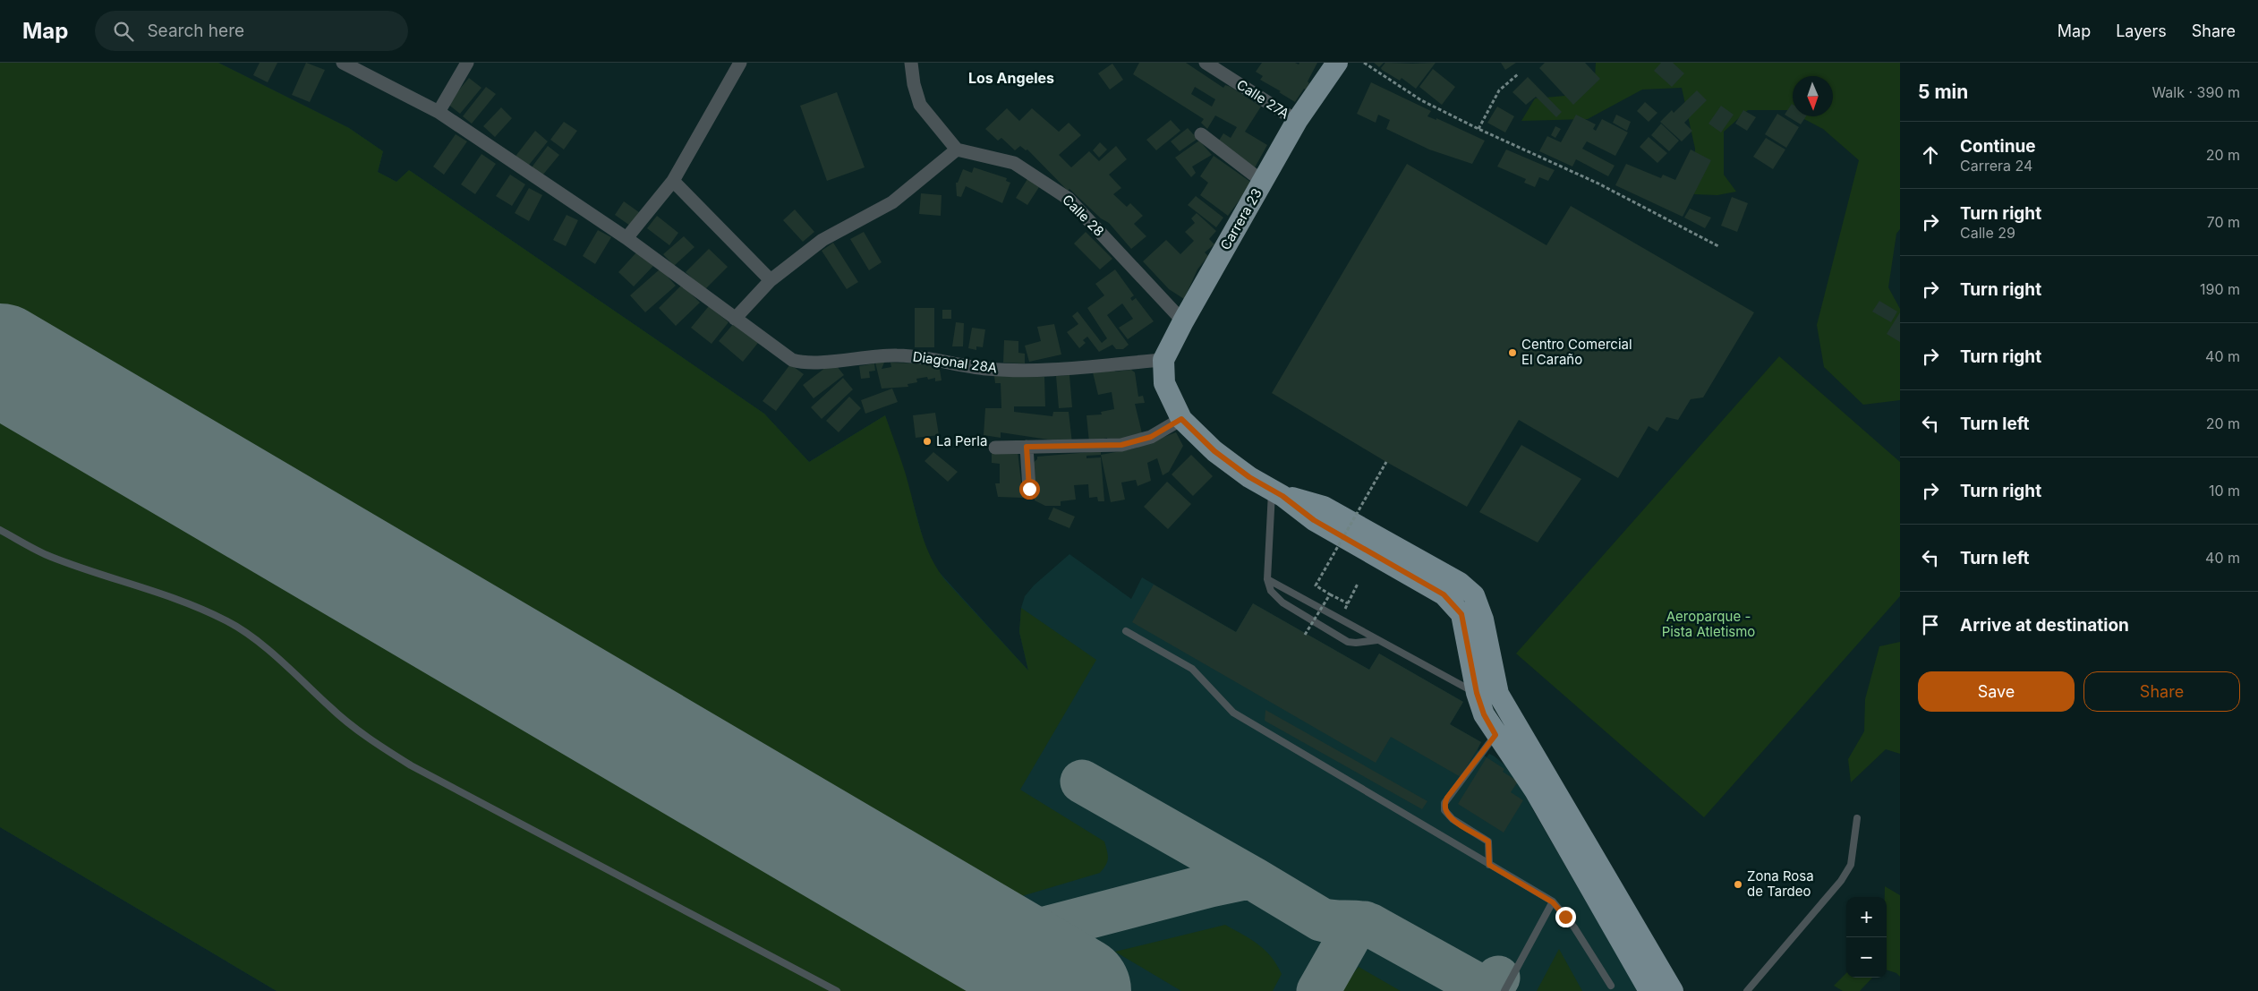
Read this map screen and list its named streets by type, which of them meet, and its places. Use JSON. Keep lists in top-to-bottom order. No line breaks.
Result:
{"streets":{"main road":["Carrera 23"],"street":["Calle 27A","Calle 28","Diagonal 28A"]},"crossings":[["Calle 27A","Carrera 23"],["Calle 28","Carrera 23"],["Carrera 23","Diagonal 28A"]],"districts":["Los Angeles"],"parks":["Aeroparque - Pista Atletismo"],"places":["Centro Comercial El Caraño","La Perla","Zona Rosa de Tardeo"],"north":"bottom","page":{"header":"Map","search":"Search here","nav":["Map","Layers","Share"],"heading":["5 min","Walk · 390 m"],"list":[["Continue","Carrera 24","20 m"],["Turn right","Calle 29","70 m"],["Turn right","190 m"],["Turn right","40 m"],["Turn left","20 m"],["Turn right","10 m"],["Turn left","40 m"],"Arrive at destination"],"buttons":["Save","Share"],"map_buttons":["+","−"]}}
